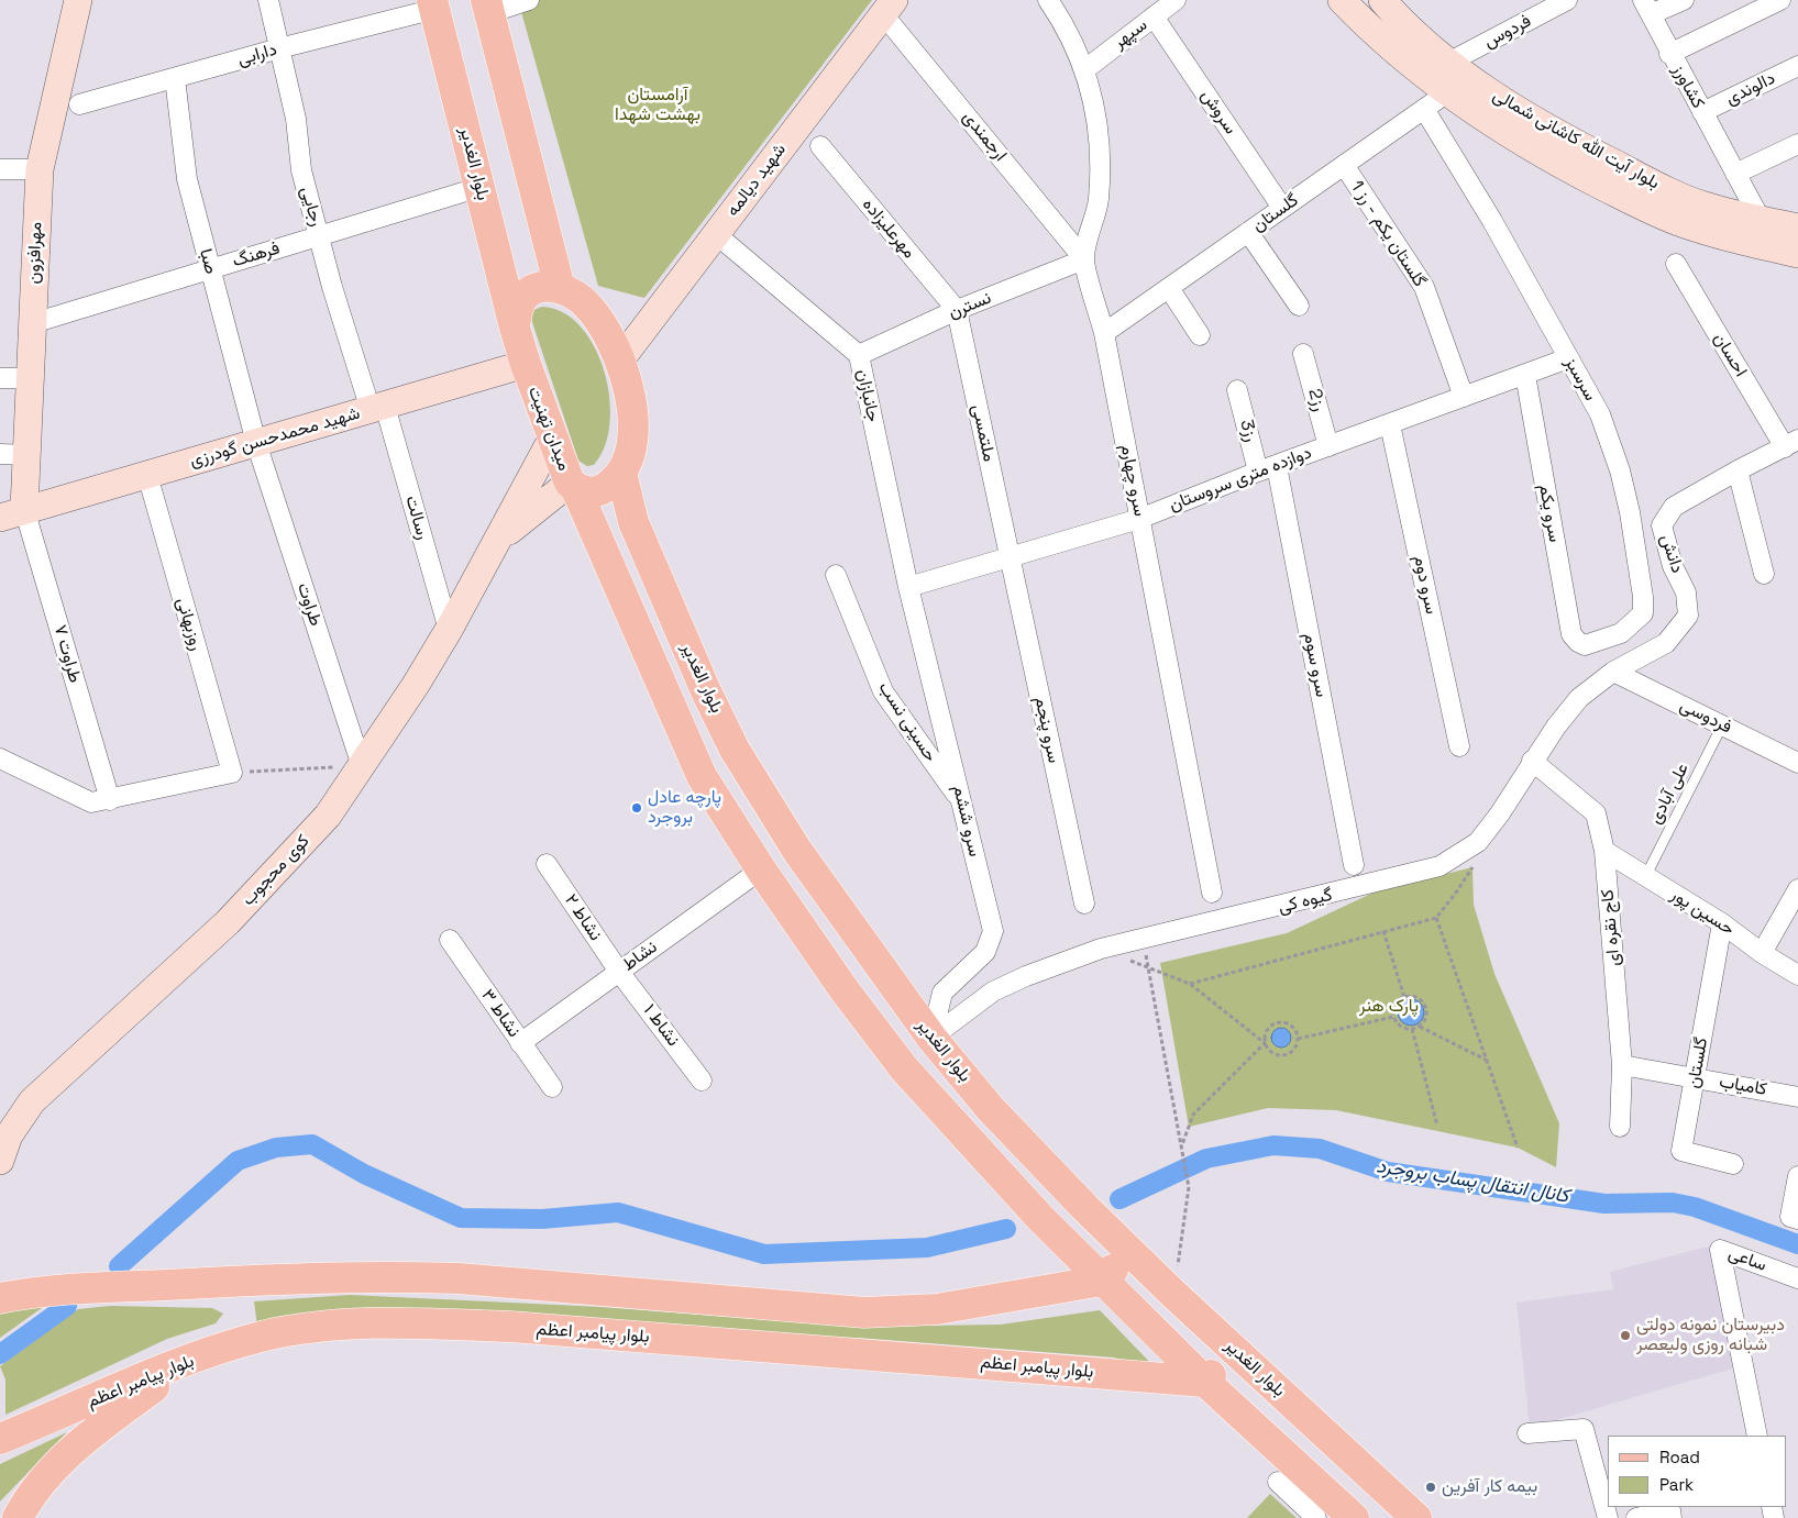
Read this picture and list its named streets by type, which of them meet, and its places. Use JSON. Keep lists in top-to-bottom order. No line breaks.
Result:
{"streets":{"main road":["بلوار الغدیر","میدان تهنیت","بلوار پیامبر اعظم"],"street":["فردوس","سپهر","دارابی","کشاورز","دالوندی","سروش","ارجمندی","بلوار آیت الله کاشانی شمالی","شهید دیالمه","رجایی","گلستان","مهرعلیزاده","گلستان یکم - رز 1","مهرافزون","فرهنگ","صبا","نسترن","احسان","سرسبز","جانبازان","رز2","رز3","ملتمسی","شهید محمدحسن گودرزی","دوازده متری سروستان","سرو چهارم","سرو یکم","رسالت","دانش","سرو دوم","طراوت","روزبهانی","طراوت ۷","سرو سوم","فردوسی","حسینی نسب","سرو پنجم","سرو ششم","کوی محجوب","گیوه کی","حسین پور","نشاط ۲","کاج نقره ای","نشاط","نشاط ۳","نشاط ۱","کامیاب","ساعی"],"lane":["علی آبادی"]},"crossings":[["فردوس","بلوار آیت الله کاشانی شمالی"],["فردوس","گلستان"],["سپهر","سروش"],["سپهر","سرو چهارم"],["دارابی","بلوار الغدیر"],["دارابی","رجایی"],["دارابی","صبا"],["کشاورز","دالوندی"],["کشاورز","بلوار آیت الله کاشانی شمالی"],["سروش","گلستان"],["ارجمندی","شهید دیالمه"],["ارجمندی","نسترن"],["ارجمندی","سرو چهارم"],["بلوار آیت الله کاشانی شمالی","گلستان"],["بلوار الغدیر","فرهنگ"],["بلوار الغدیر","میدان تهنیت"],["بلوار الغدیر","سرو ششم"],["بلوار الغدیر","گیوه کی"],["شهید دیالمه","جانبازان"],["رجایی","فرهنگ"],["رجایی","شهید محمدحسن گودرزی"],["رجایی","رسالت"],["گلستان","گلستان یکم - رز 1"],["گلستان","سرسبز"],["گلستان","سرو چهارم"],["گلستان","حسین پور"],["گلستان","کامیاب"],["مهرعلیزاده","نسترن"],["مهرعلیزاده","ملتمسی"],["گلستان یکم - رز 1","دوازده متری سروستان"],["مهرافزون","فرهنگ"],["مهرافزون","شهید محمدحسن گودرزی"],["مهرافزون","طراوت ۷"],["فرهنگ","صبا"],["صبا","شهید محمدحسن گودرزی"],["صبا","طراوت"],["نسترن","جانبازان"],["نسترن","ملتمسی"],["نسترن","سرو چهارم"],["احسان","دانش"],["سرسبز","دوازده متری سروستان"],["سرسبز","سرو یکم"],["جانبازان","دوازده متری سروستان"],["جانبازان","سرو ششم"],["رز2","دوازده متری سروستان"],["میدان تهنیت","شهید محمدحسن گودرزی"],["میدان تهنیت","کوی محجوب"],["رز3","دوازده متری سروستان"],["رز3","سرو سوم"],["ملتمسی","دوازده متری سروستان"],["ملتمسی","سرو پنجم"],["شهید محمدحسن گودرزی","رسالت"],["شهید محمدحسن گودرزی","طراوت"],["شهید محمدحسن گودرزی","روزبهانی"],["شهید محمدحسن گودرزی","طراوت ۷"],["دوازده متری سروستان","سرو چهارم"],["دوازده متری سروستان","سرو یکم"],["دوازده متری سروستان","سرو دوم"],["دوازده متری سروستان","سرو سوم"],["دوازده متری سروستان","سرو پنجم"],["دوازده متری سروستان","سرو ششم"],["رسالت","کوی محجوب"],["دانش","فردوسی"],["دانش","گیوه کی"],["طراوت","کوی محجوب"],["فردوسی","علی آبادی"],["فردوسی","گیوه کی"],["حسینی نسب","سرو ششم"],["علی آبادی","حسین پور"],["سرو ششم","گیوه کی"],["گیوه کی","کاج نقره ای"],["حسین پور","کاج نقره ای"],["نشاط ۲","نشاط"],["نشاط ۲","نشاط ۱"],["کاج نقره ای","کامیاب"],["نشاط","نشاط ۳"],["نشاط","نشاط ۱"]],"water":["کانال انتقال پساب بروجرد"],"parks":["آرامستان بهشت شهدا","پارک هنر"],"places":["پارچه عادل بروجرد","دبیرستان نمونه دولتی شبانه روزی ولیعصر","بیمه کار آفرین"],"legend":["Road","Park"]}
